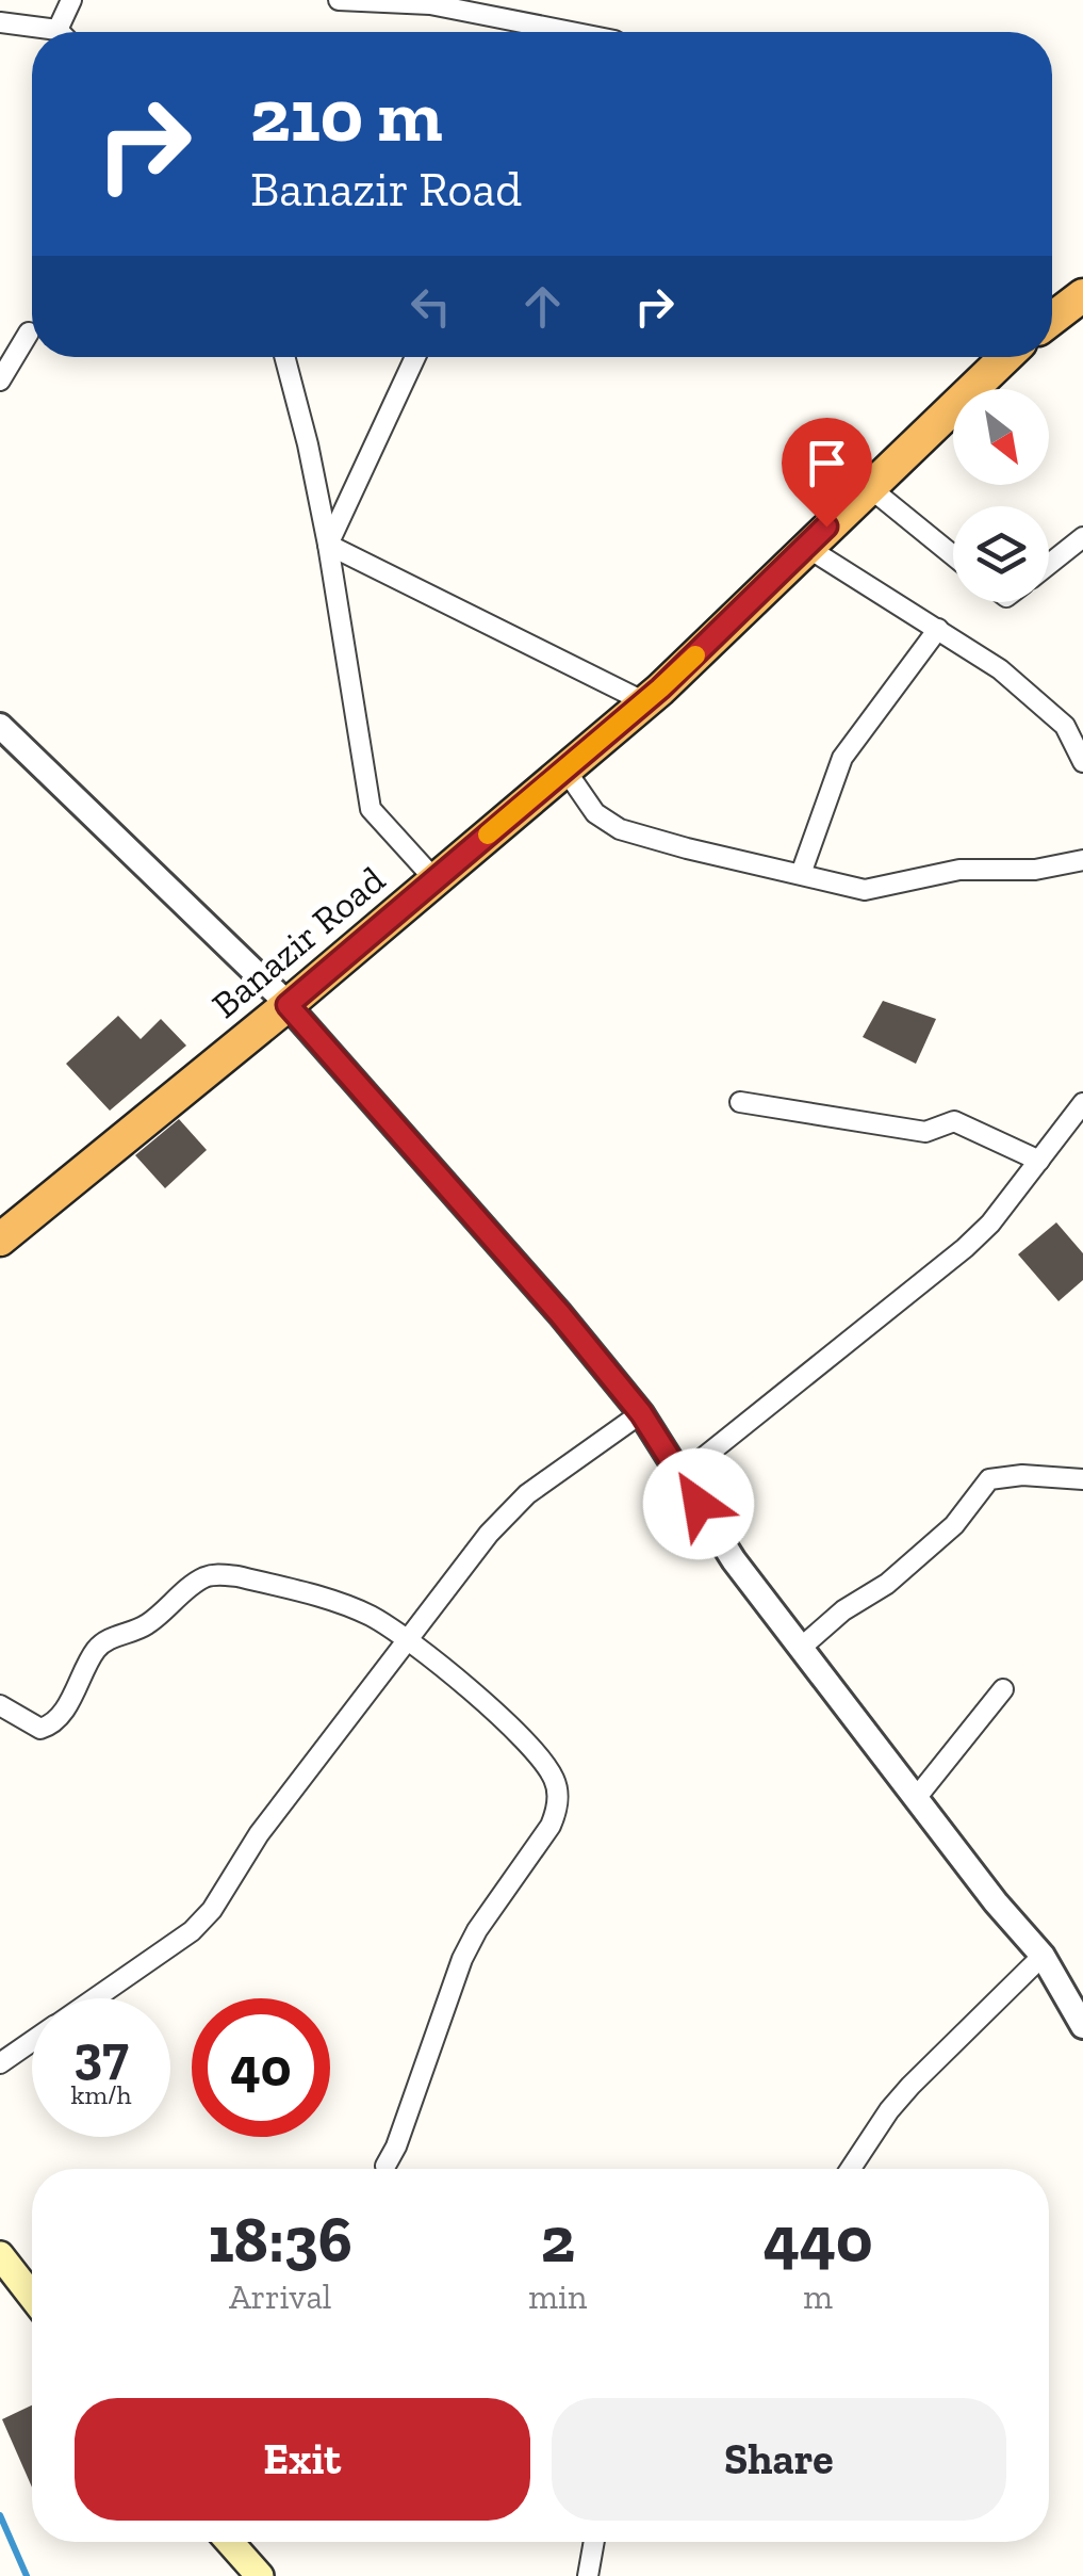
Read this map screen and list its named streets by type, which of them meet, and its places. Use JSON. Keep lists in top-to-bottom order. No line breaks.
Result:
{"streets":{"highway":["Banazir Road"]},"north":"bottom right","page":{"turn":["210 m","Banazir Road"],"speed":"37 km/h","limit":"40","eta":["18:36","Arrival","2","min","440","m"],"buttons":["Exit","Share"]}}
